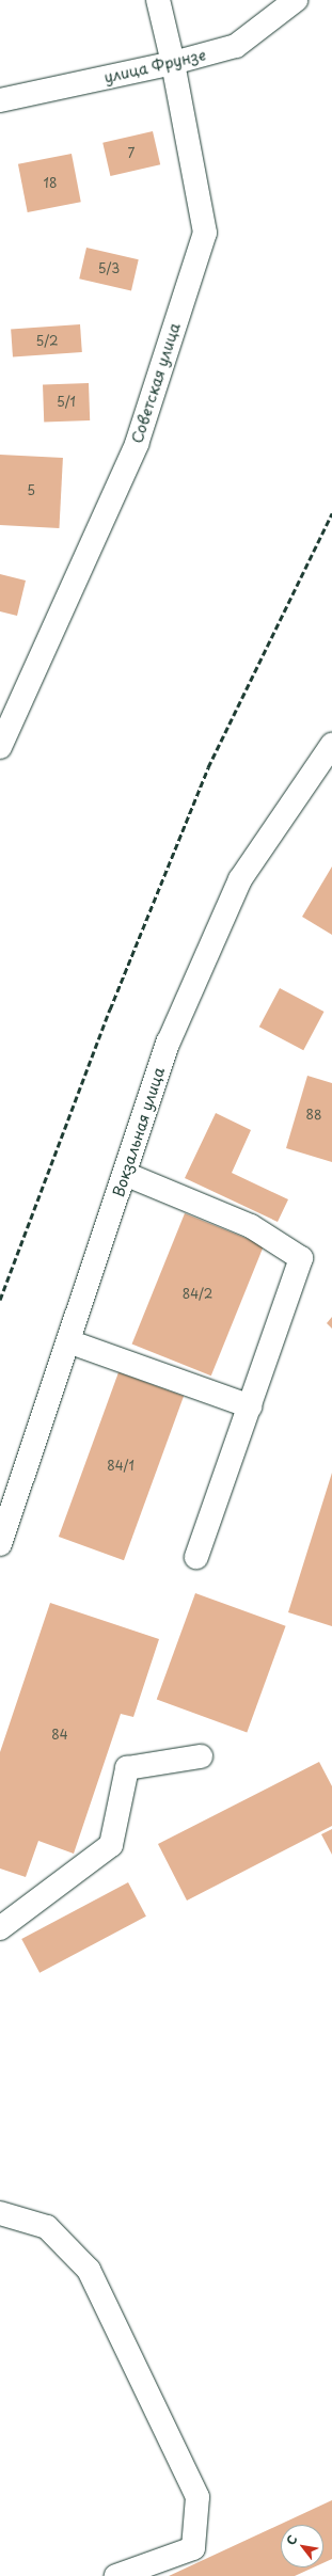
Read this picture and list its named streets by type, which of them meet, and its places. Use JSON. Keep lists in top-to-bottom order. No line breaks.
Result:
{"streets":{"street":["улица Фрунзе","Советская улица","Вокзальная улица"]},"crossings":[["улица Фрунзе","Советская улица"]],"house_numbers":["7","18","5/3","5/2","5/1","5","88","84/2","84/1","84"],"north":"top left"}
